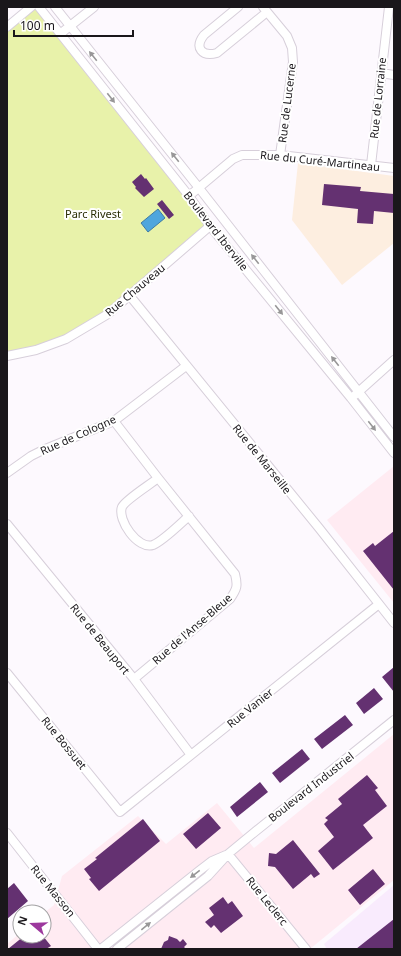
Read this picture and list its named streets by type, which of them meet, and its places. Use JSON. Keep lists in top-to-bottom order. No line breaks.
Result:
{"streets":{"street":["Rue de Lorraine","Rue de Lucerne","Rue du Curé-Martineau","Boulevard Iberville","Rue Chauveau","Rue de Cologne","Rue de Marseille","Rue de l'Anse-Bleue","Rue de Beauport","Rue Vanier","Rue Bossuet","Boulevard Industriel","Rue Masson","Rue Leclerc"]},"crossings":[["Rue de Lorraine","Rue du Curé-Martineau"],["Rue de Lucerne","Rue du Curé-Martineau"],["Rue du Curé-Martineau","Boulevard Iberville"],["Boulevard Iberville","Rue Chauveau"],["Rue Chauveau","Rue de Marseille"],["Rue de Cologne","Rue de Marseille"],["Rue de Cologne","Rue de l'Anse-Bleue"],["Rue de Marseille","Rue Vanier"],["Rue de l'Anse-Bleue","Rue de Beauport"],["Rue de Beauport","Rue Vanier"],["Rue Vanier","Rue Bossuet"],["Boulevard Industriel","Rue Masson"],["Boulevard Industriel","Rue Leclerc"]],"parks":["Parc Rivest"],"scale_bar":"100 m","north":"left"}
